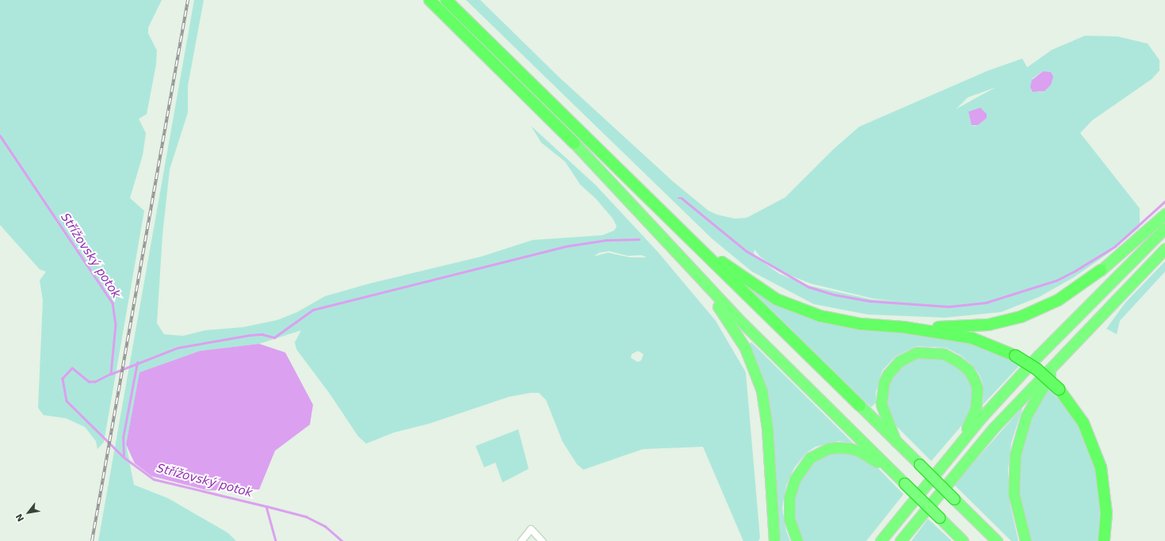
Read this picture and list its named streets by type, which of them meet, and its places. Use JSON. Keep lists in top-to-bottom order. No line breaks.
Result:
{"water":["Střížovský potok"],"north":"bottom left"}
